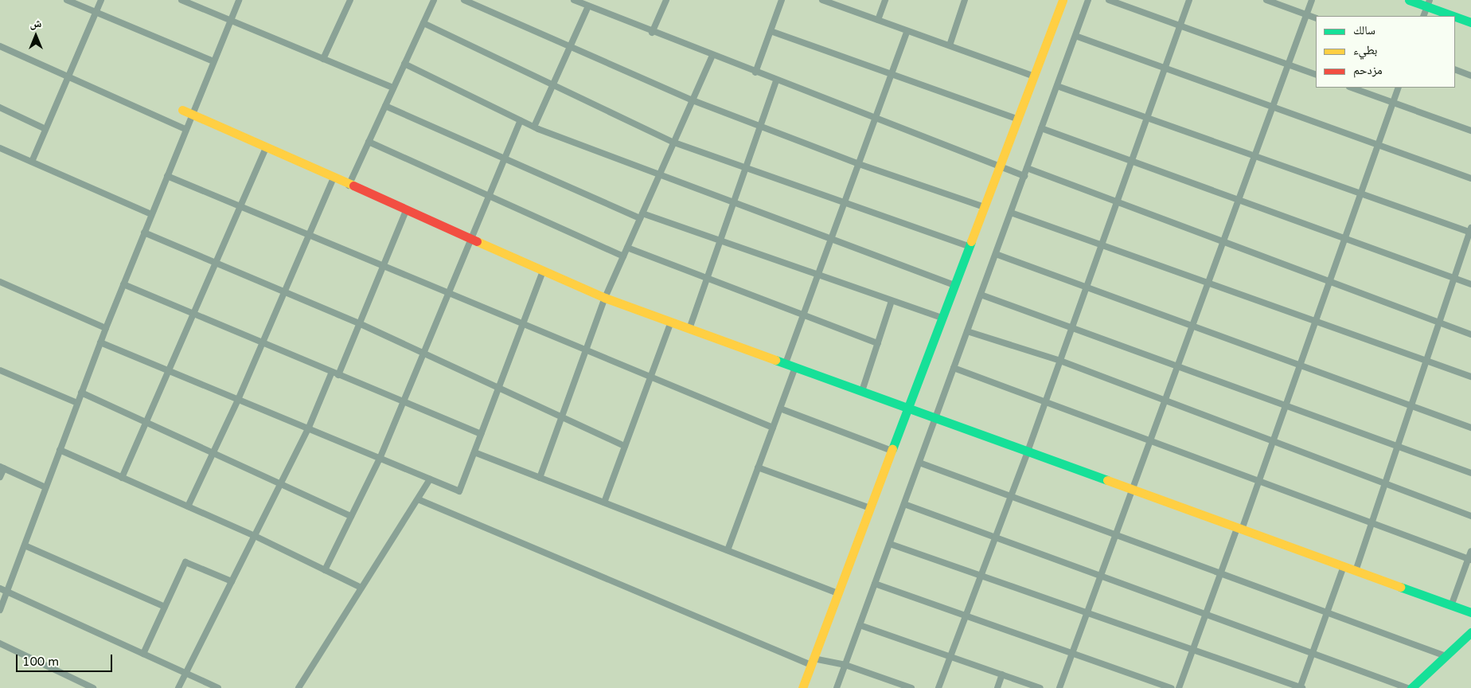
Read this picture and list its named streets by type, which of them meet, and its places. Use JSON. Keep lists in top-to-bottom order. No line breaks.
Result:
{"legend":["سالك","بطيء","مزدحم"],"scale_bar":"100 m","north":"top"}
